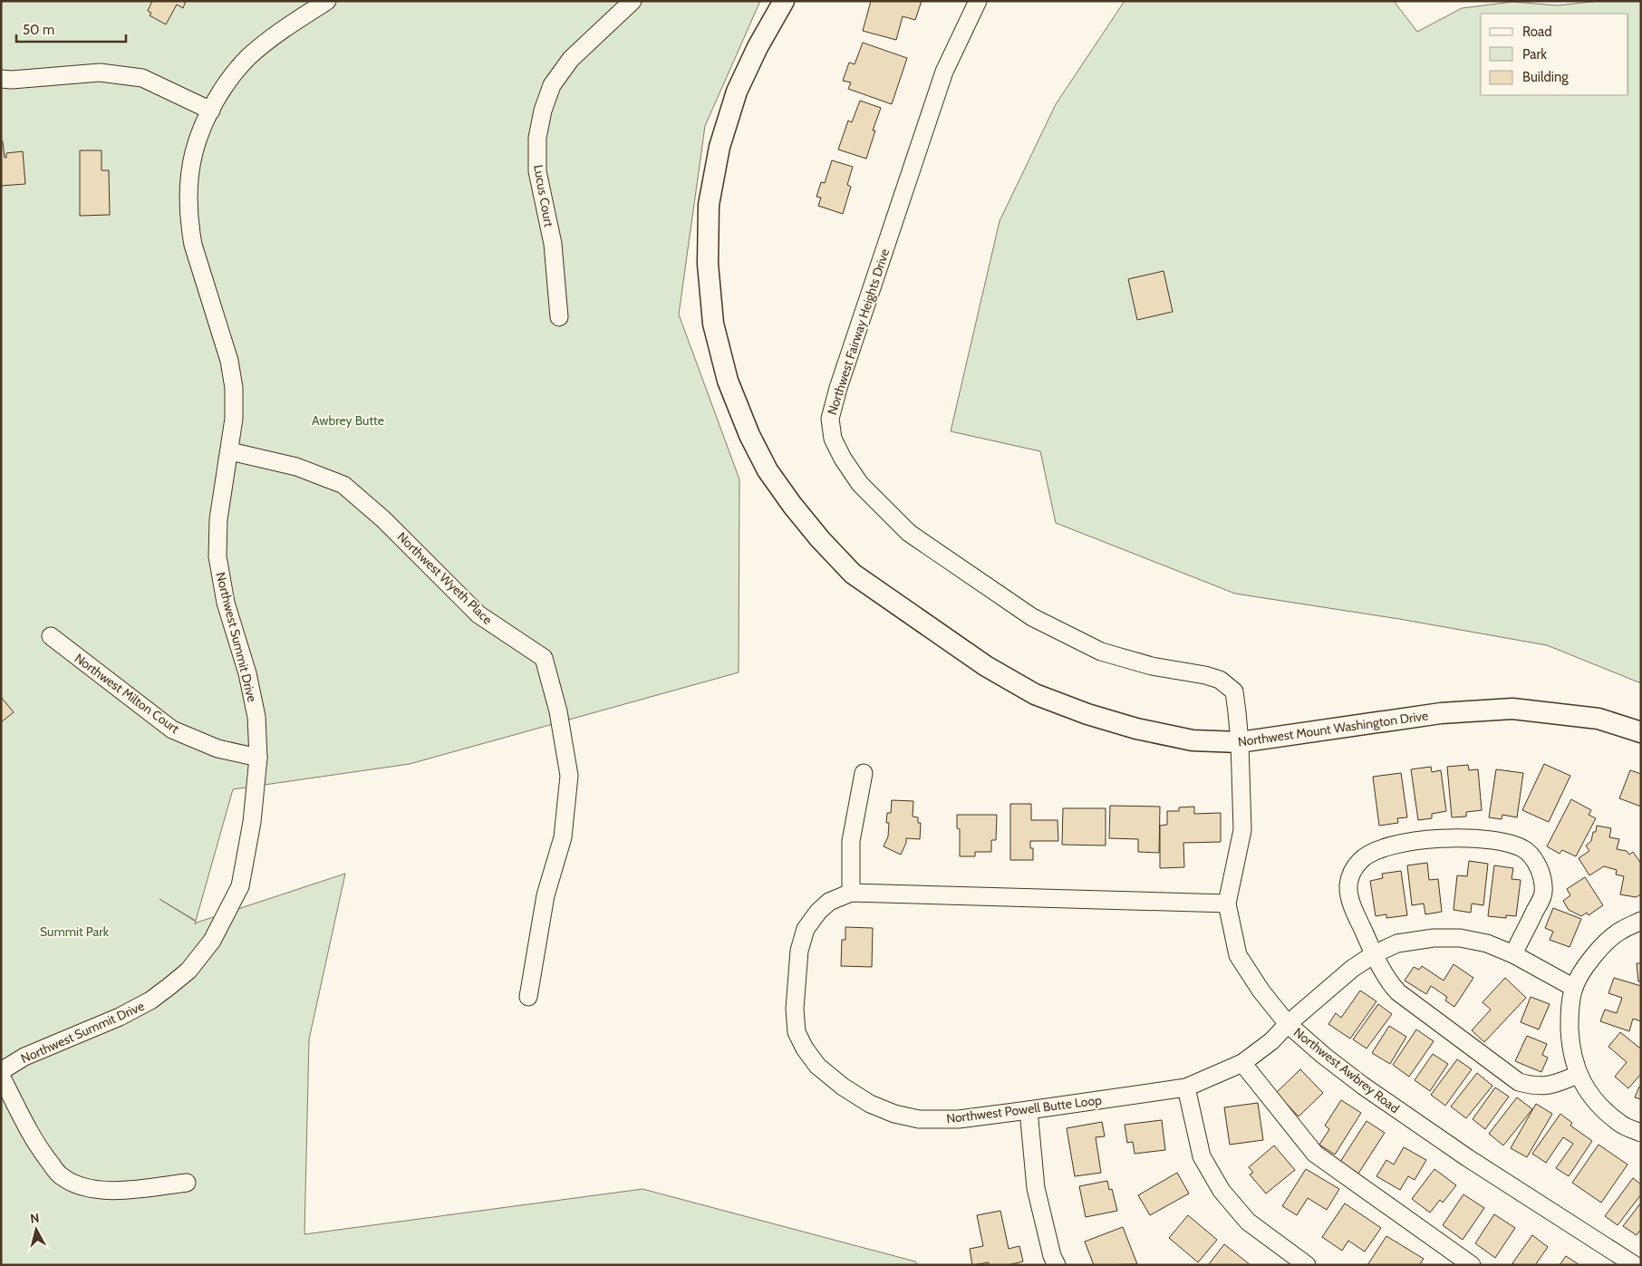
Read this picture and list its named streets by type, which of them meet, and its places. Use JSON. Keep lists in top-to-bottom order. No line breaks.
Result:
{"streets":{"main road":["Northwest Mount Washington Drive"],"street":["Lucus Court","Northwest Fairway Heights Drive","Northwest Wyeth Place","Northwest Summit Drive","Northwest Milton Court","Northwest Awbrey Road","Northwest Powell Butte Loop"]},"crossings":[["Northwest Fairway Heights Drive","Northwest Mount Washington Drive"],["Northwest Fairway Heights Drive","Northwest Awbrey Road"],["Northwest Wyeth Place","Northwest Summit Drive"],["Northwest Summit Drive","Northwest Milton Court"],["Northwest Mount Washington Drive","Northwest Awbrey Road"],["Northwest Awbrey Road","Northwest Powell Butte Loop"]],"parks":["Awbrey Butte","Summit Park"],"legend":["Road","Park","Building"],"scale_bar":"50 m","north":"top"}
